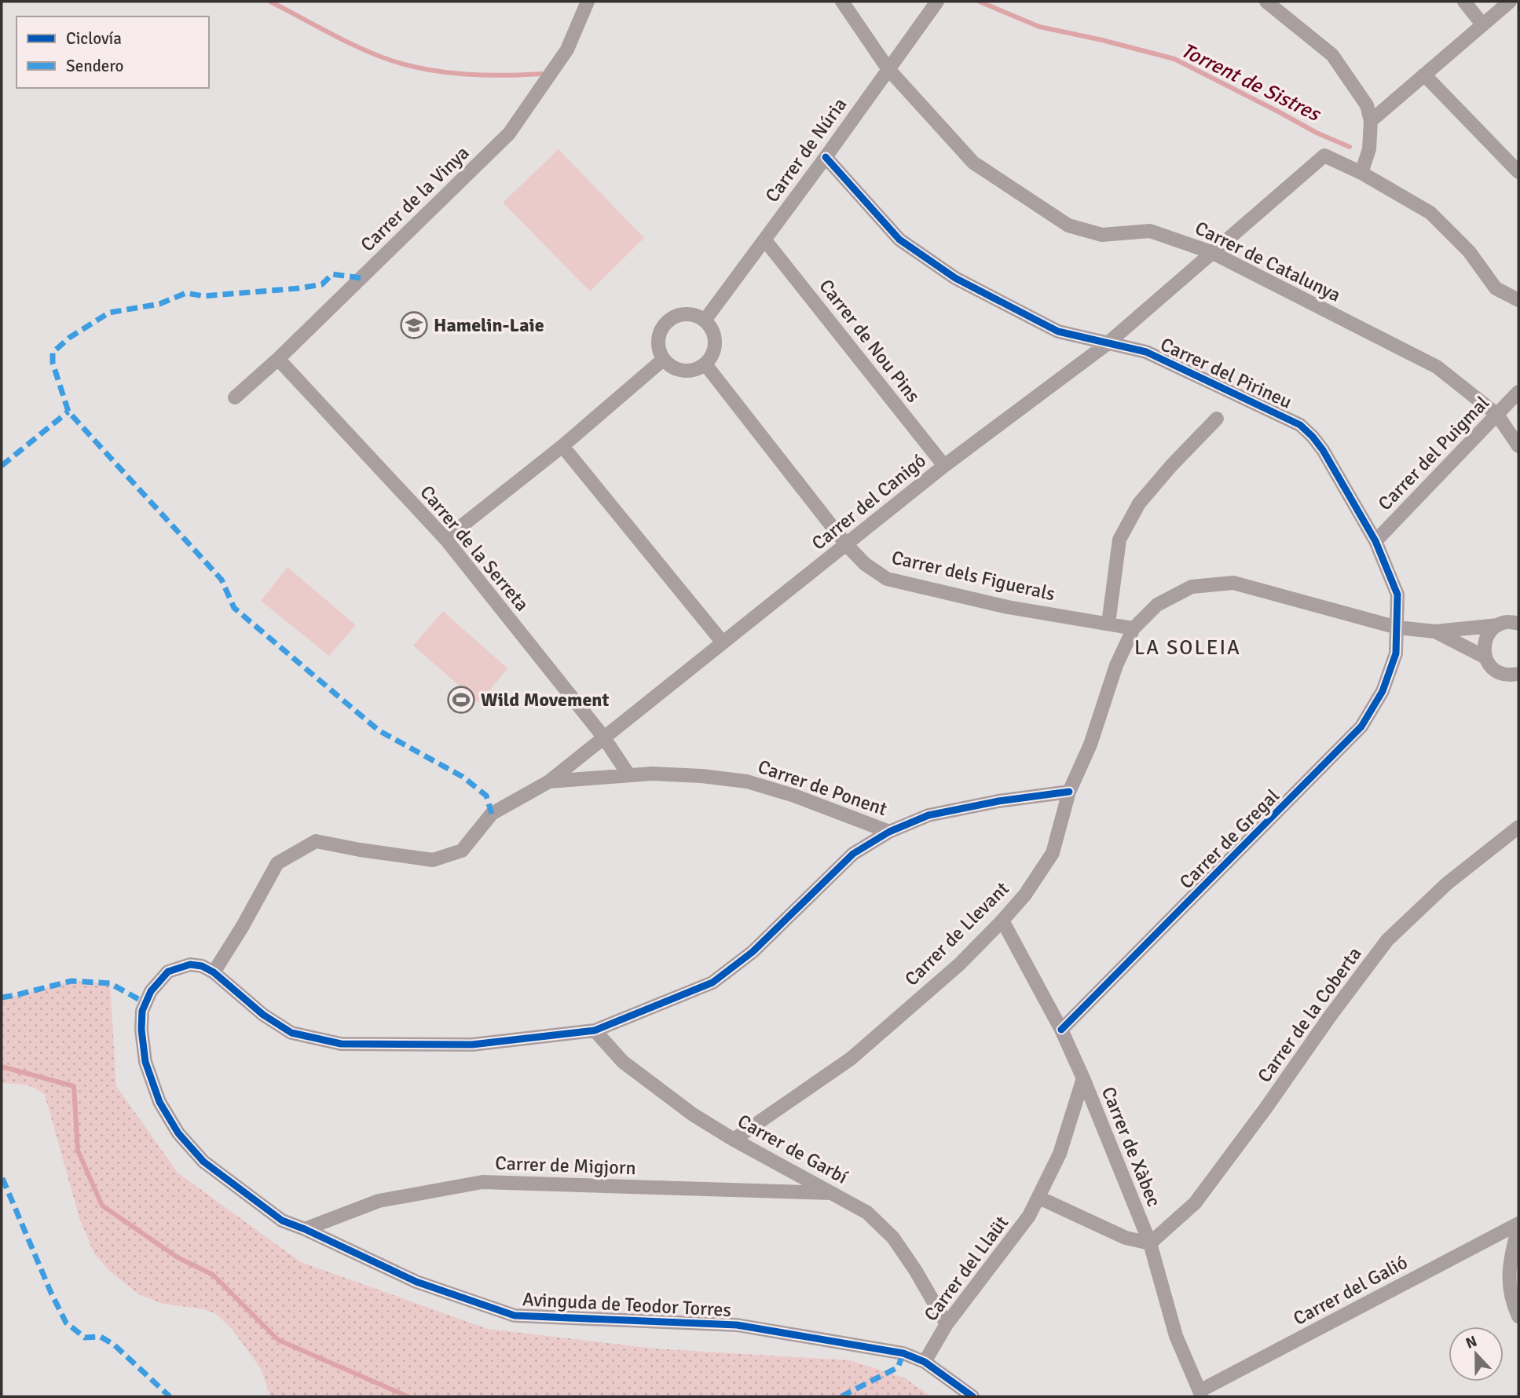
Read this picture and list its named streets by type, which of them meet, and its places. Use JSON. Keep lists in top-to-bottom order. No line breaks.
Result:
{"streets":{"street":["Carrer de Núria","Carrer de la Vinya","Carrer de Catalunya","Carrer de Nou Pins","Carrer del Pirineu","Carrer del Puigmal","Carrer del Canigó","Carrer de la Serreta","Carrer dels Figuerals","Carrer de Ponent","Carrer de Gregal","Carrer de Llevant","Carrer de la Coberta","Carrer de Xàbec","Carrer de Garbí","Carrer de Migjorn","Carrer del Llaüt","Carrer del Galió","Avinguda de Teodor Torres"]},"crossings":[["Carrer de Núria","Carrer de Catalunya"],["Carrer de Núria","Carrer de Nou Pins"],["Carrer de Núria","Carrer del Pirineu"],["Carrer de Núria","Carrer dels Figuerals"],["Carrer de la Vinya","Carrer de la Serreta"],["Carrer de Catalunya","Carrer del Puigmal"],["Carrer de Catalunya","Carrer del Canigó"],["Carrer de Nou Pins","Carrer del Canigó"],["Carrer del Pirineu","Carrer del Puigmal"],["Carrer del Pirineu","Carrer del Canigó"],["Carrer del Pirineu","Carrer de Gregal"],["Carrer del Pirineu","Carrer de Llevant"],["Carrer del Canigó","Carrer de la Serreta"],["Carrer del Canigó","Carrer dels Figuerals"],["Carrer del Canigó","Carrer de Ponent"],["Carrer de la Serreta","Carrer de Ponent"],["Carrer dels Figuerals","Carrer de Llevant"],["Carrer de Ponent","Avinguda de Teodor Torres"],["Carrer de Gregal","Carrer de Llevant"],["Carrer de Gregal","Carrer de Xàbec"],["Carrer de Llevant","Carrer de Xàbec"],["Carrer de Llevant","Carrer de Garbí"],["Carrer de la Coberta","Carrer de Xàbec"],["Carrer de Xàbec","Carrer del Llaüt"],["Carrer de Xàbec","Carrer del Galió"],["Carrer de Garbí","Carrer de Migjorn"],["Carrer de Garbí","Carrer del Llaüt"],["Carrer de Migjorn","Avinguda de Teodor Torres"],["Carrer del Llaüt","Avinguda de Teodor Torres"]],"districts":["LA SOLEIA"],"water":["Torrent de Sistres"],"places":{"school or university":["Hamelin-Laie"],"sports":["Wild Movement"]},"legend":["Ciclovía","Sendero"],"north":"top"}
